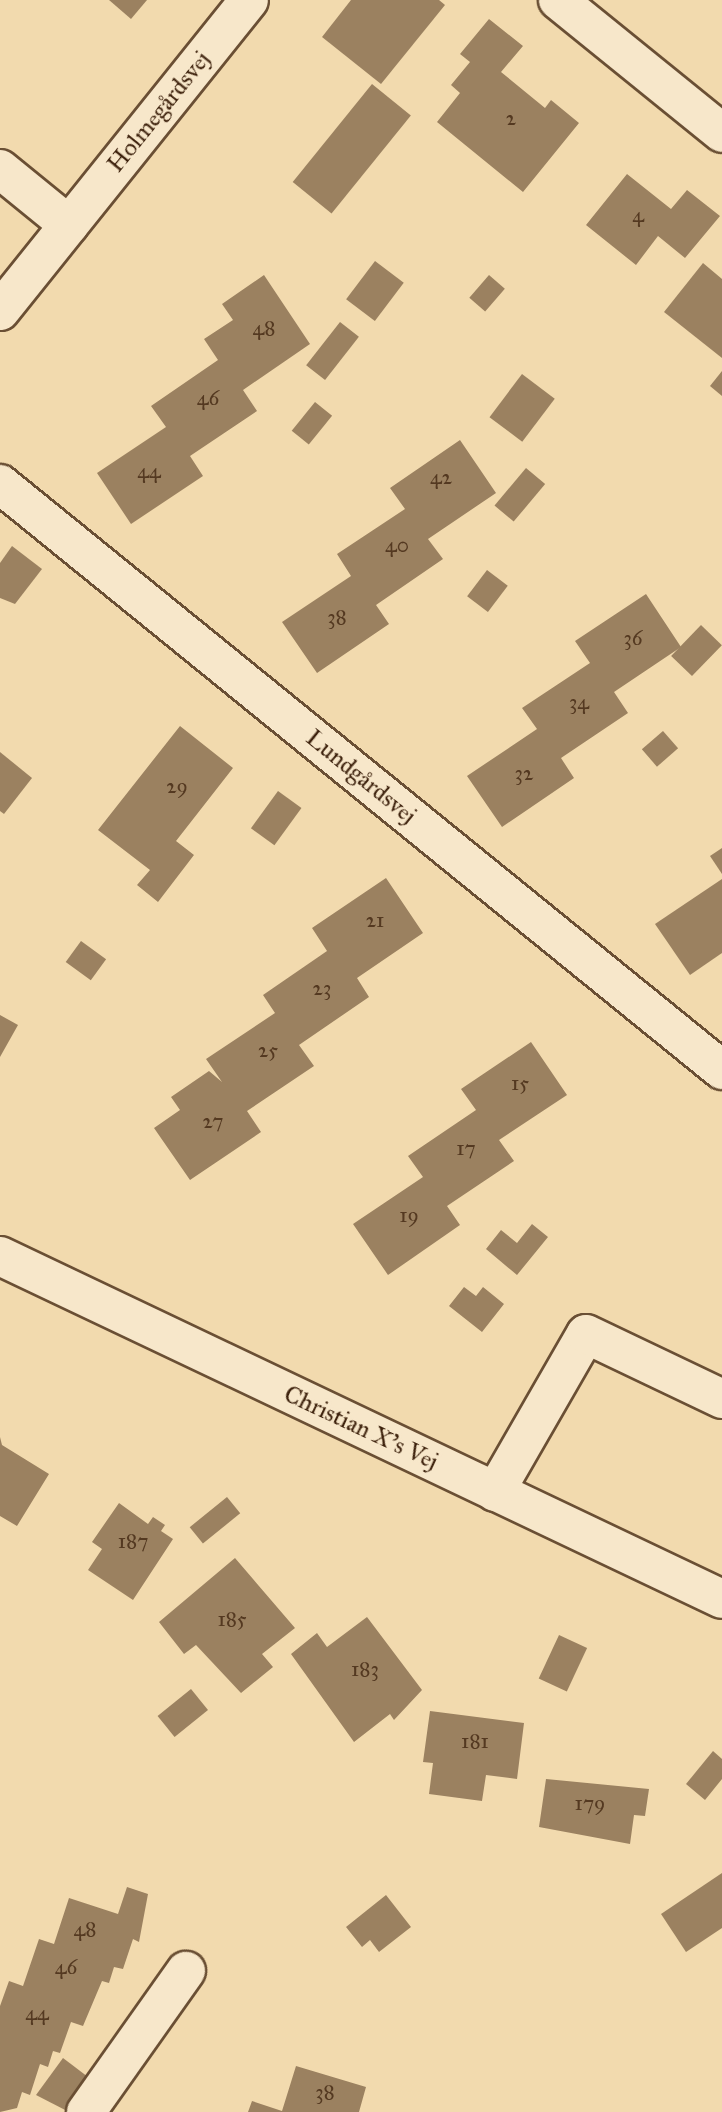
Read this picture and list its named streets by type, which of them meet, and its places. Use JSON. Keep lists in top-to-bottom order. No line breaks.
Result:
{"streets":{"street":["Holmegårdsvej","Lundgårdsvej","Christian X's Vej"]},"house_numbers":["2","4","48","46","44","42","40","38","36","34","32","29","21","23","25","15","27","17","19","187","185","183","181","179","48","46","44","38"]}
